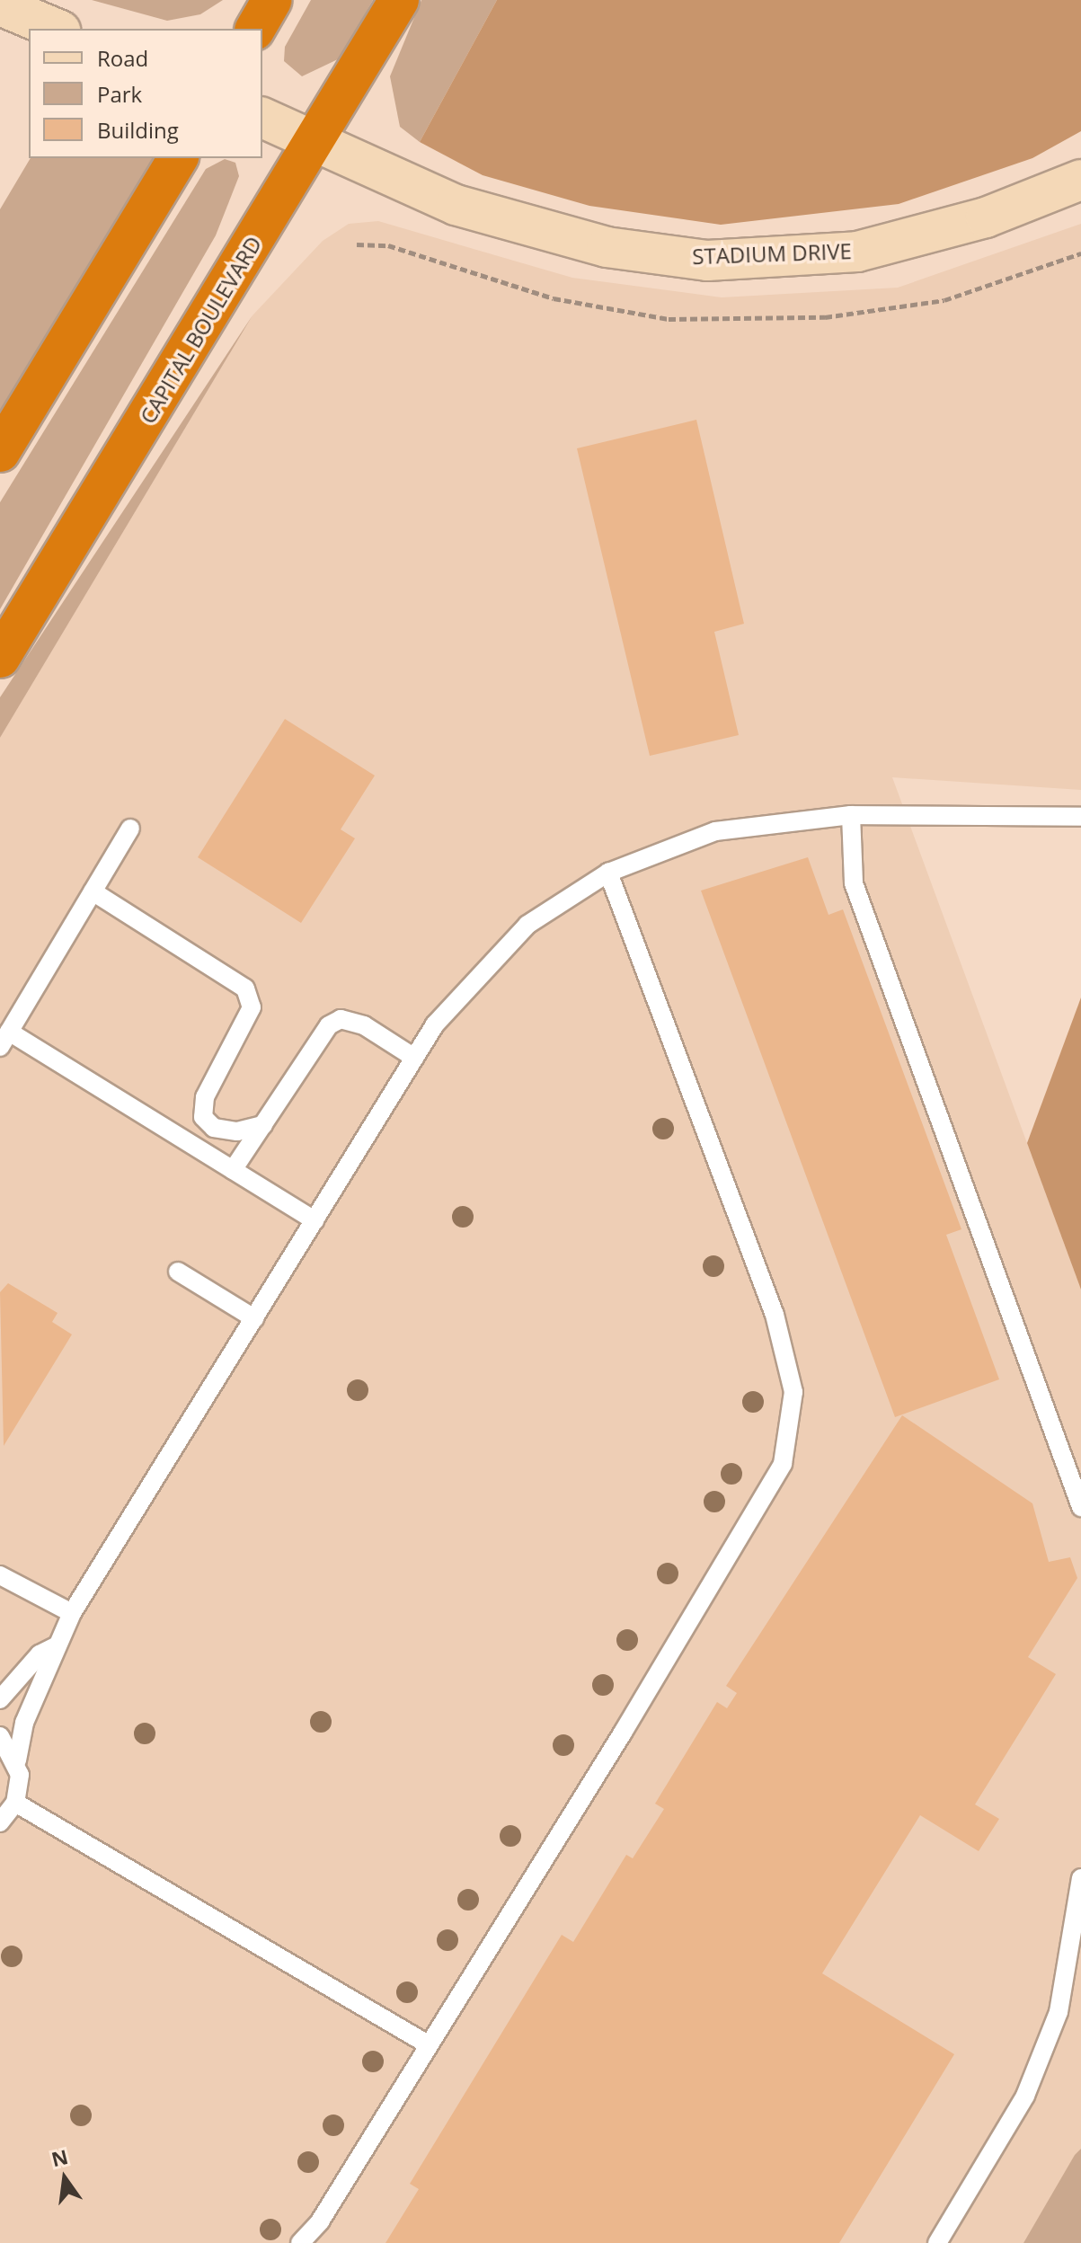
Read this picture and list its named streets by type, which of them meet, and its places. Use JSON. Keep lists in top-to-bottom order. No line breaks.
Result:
{"streets":{"highway":["CAPITAL BOULEVARD"],"street":["STADIUM DRIVE"]},"crossings":[["STADIUM DRIVE","CAPITAL BOULEVARD"]],"legend":["Road","Park","Building"],"north":"top"}
